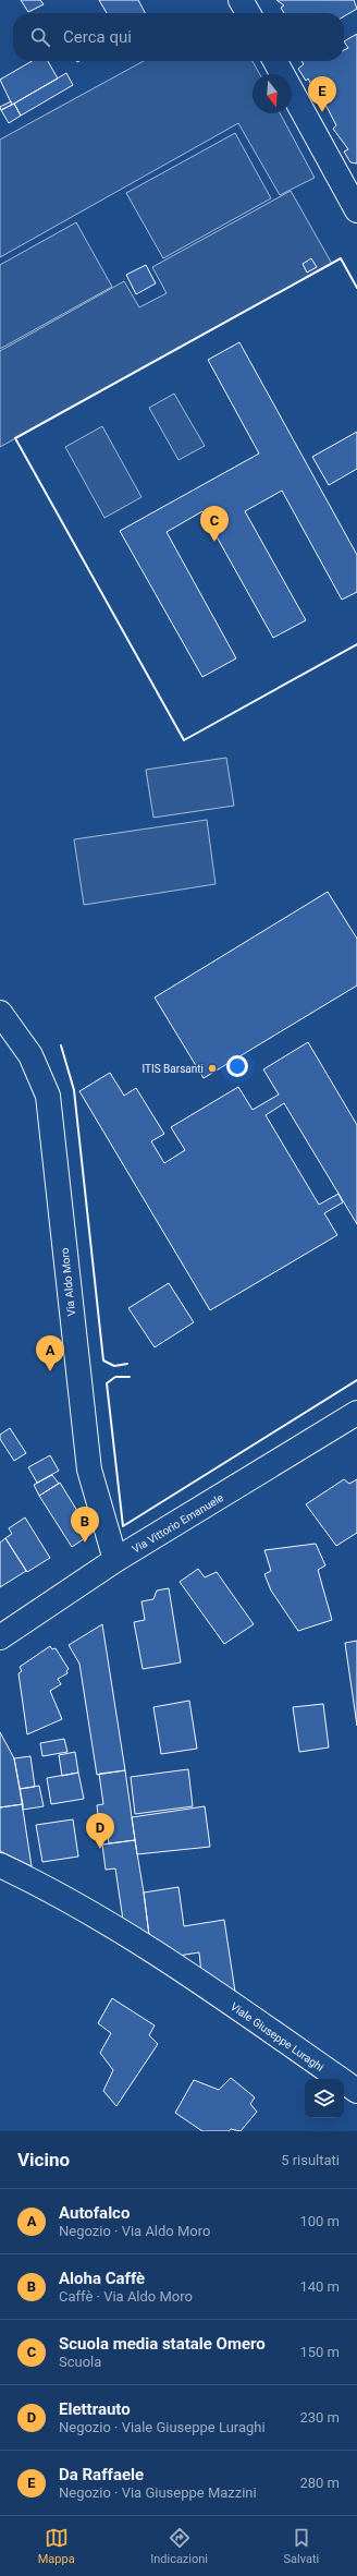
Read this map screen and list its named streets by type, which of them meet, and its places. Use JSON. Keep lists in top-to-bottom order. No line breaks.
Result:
{"streets":{"street":["Via Aldo Moro","Via Vittorio Emanuele","Viale Giuseppe Luraghi"]},"crossings":[["Via Aldo Moro","Via Vittorio Emanuele"]],"places":["ITIS Barsanti"],"north":"bottom","page":{"search":"Cerca qui","pins":["E","C","A","B","D"],"heading":["Vicino","5 risultati"],"list":[{"mark":"A","name":"Autofalco","note":"Negozio · Via Aldo Moro","value":"100 m"},{"mark":"B","name":"Aloha Caffè","note":"Caffè · Via Aldo Moro","value":"140 m"},{"mark":"C","name":"Scuola media statale Omero","note":"Scuola","value":"150 m"},{"mark":"D","name":"Elettrauto","note":"Negozio · Viale Giuseppe Luraghi","value":"230 m"},{"mark":"E","name":"Da Raffaele","note":"Negozio · Via Giuseppe Mazzini","value":"280 m"}],"nav":["Mappa","Indicazioni","Salvati"]}}
